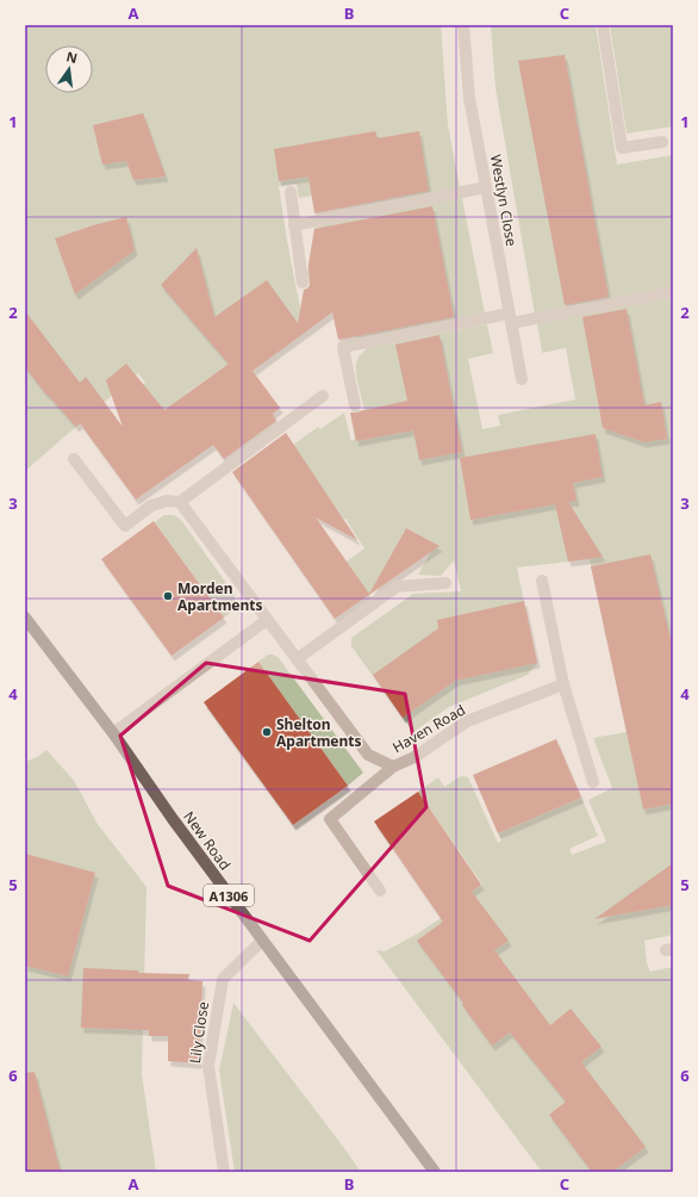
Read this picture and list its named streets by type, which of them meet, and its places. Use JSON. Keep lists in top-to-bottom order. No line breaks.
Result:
{"streets":{"main road":["New Road","A1306"],"street":["Westlyn Close","Haven Road","Lily Close"]},"crossings":[["New Road","Lily Close"]],"places":["Morden Apartments","Shelton Apartments"],"north":"top","grid":{"columns":["A","B","C"],"rows":["1","2","3","4","5","6"]}}
